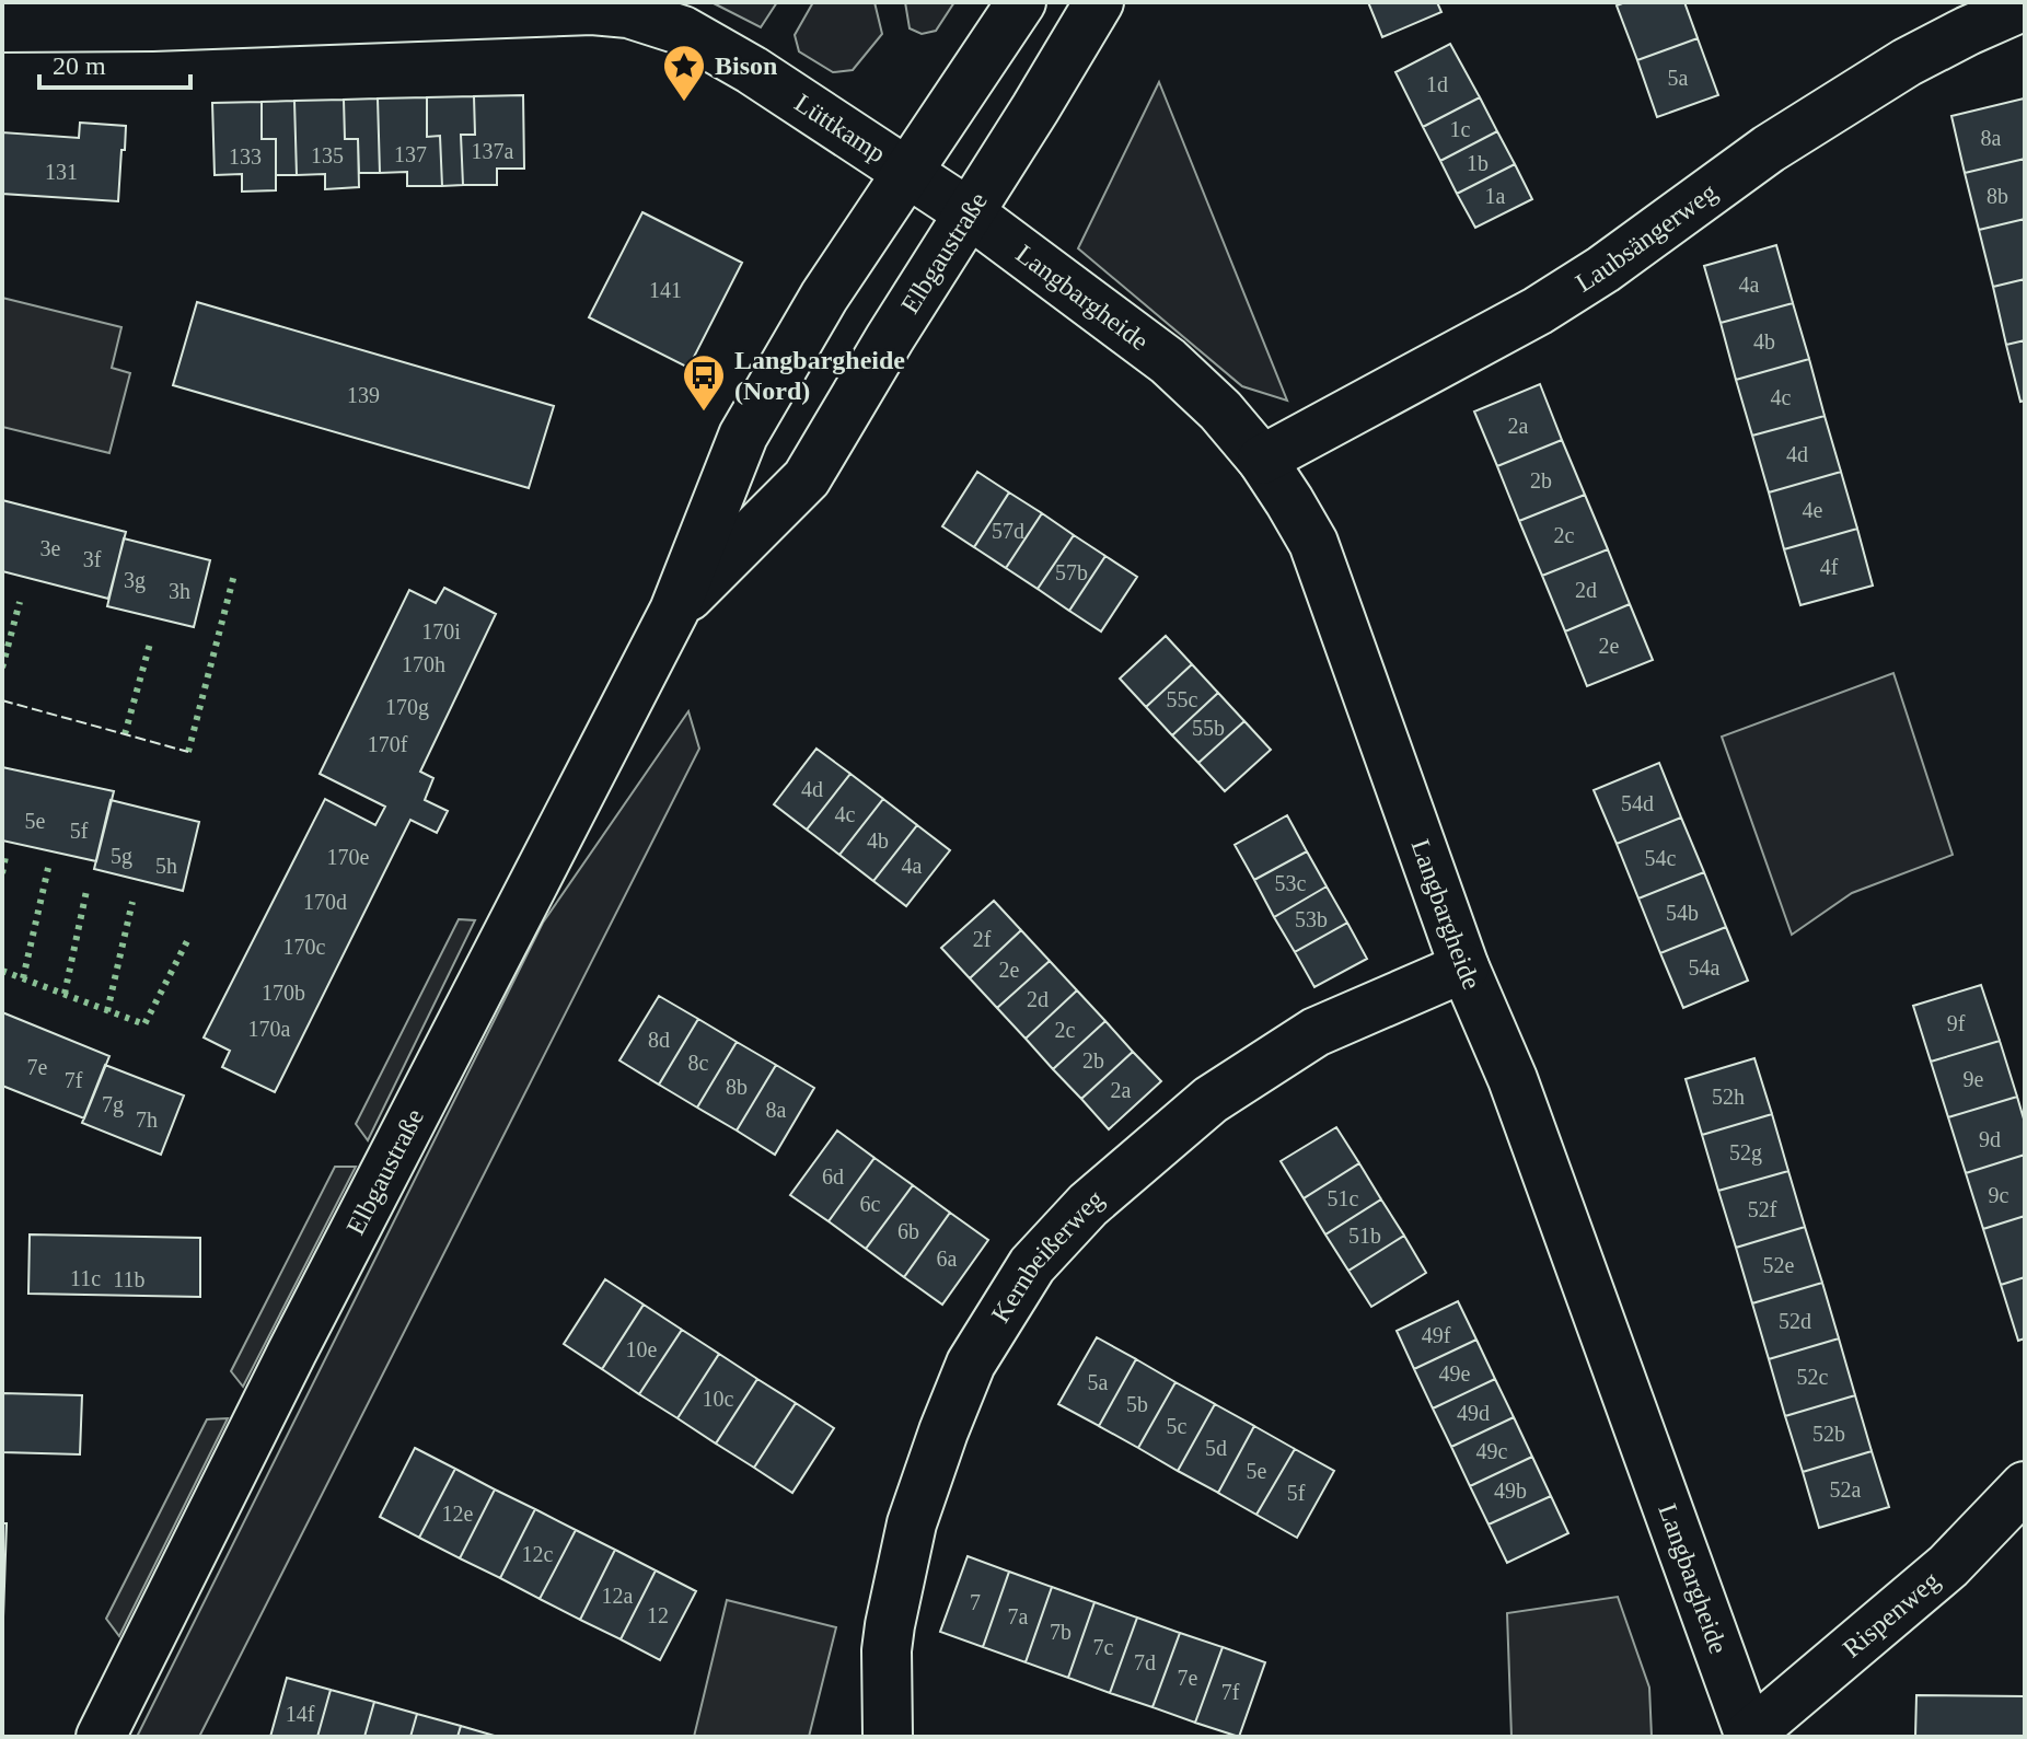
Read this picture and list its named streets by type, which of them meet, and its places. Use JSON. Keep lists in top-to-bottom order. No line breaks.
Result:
{"streets":{"street":["Lüttkamp","Laubsängerweg","Elbgaustraße","Langbargheide","Kernbeißerweg","Rispenweg"]},"crossings":[["Lüttkamp","Elbgaustraße"],["Lüttkamp","Langbargheide"],["Laubsängerweg","Langbargheide"],["Elbgaustraße","Langbargheide"],["Langbargheide","Kernbeißerweg"],["Langbargheide","Rispenweg"]],"places":{"place":["Bison"],"bus stop":["Langbargheide (Nord)"]},"house_numbers":["5a","1d","1c","8a","137a","137","135","133","1b","131","1a","8b","4a","141","4b","139","4c","2a","4d","2b","4e","57d","2c","3e","3f","4f","57b","3g","2d","3h","170i","2e","170h","55c","170g","55b","170f","4d","54d","4c","5e","5f","4b","5g","170e","54c","5h","4a","53c","170d","54b","53b","2f","170c","54a","2e","170b","2d","9f","170a","2c","8d","2b","8c","7e","9e","7f","8b","2a","52h","7g","8a","7h","9d","52g","6d","9c","51c","6c","52f","6b","51b","6a","52e","11c","11b","52d","49f","10e","49e","52c","5a","10c","5b","49d","5c","52b","5d","49c","5e","52a","49b","5f","12e","12c","12a","7","12","7a","7b","7c","7d","7e","7f","14f"],"scale_bar":"20 m"}
